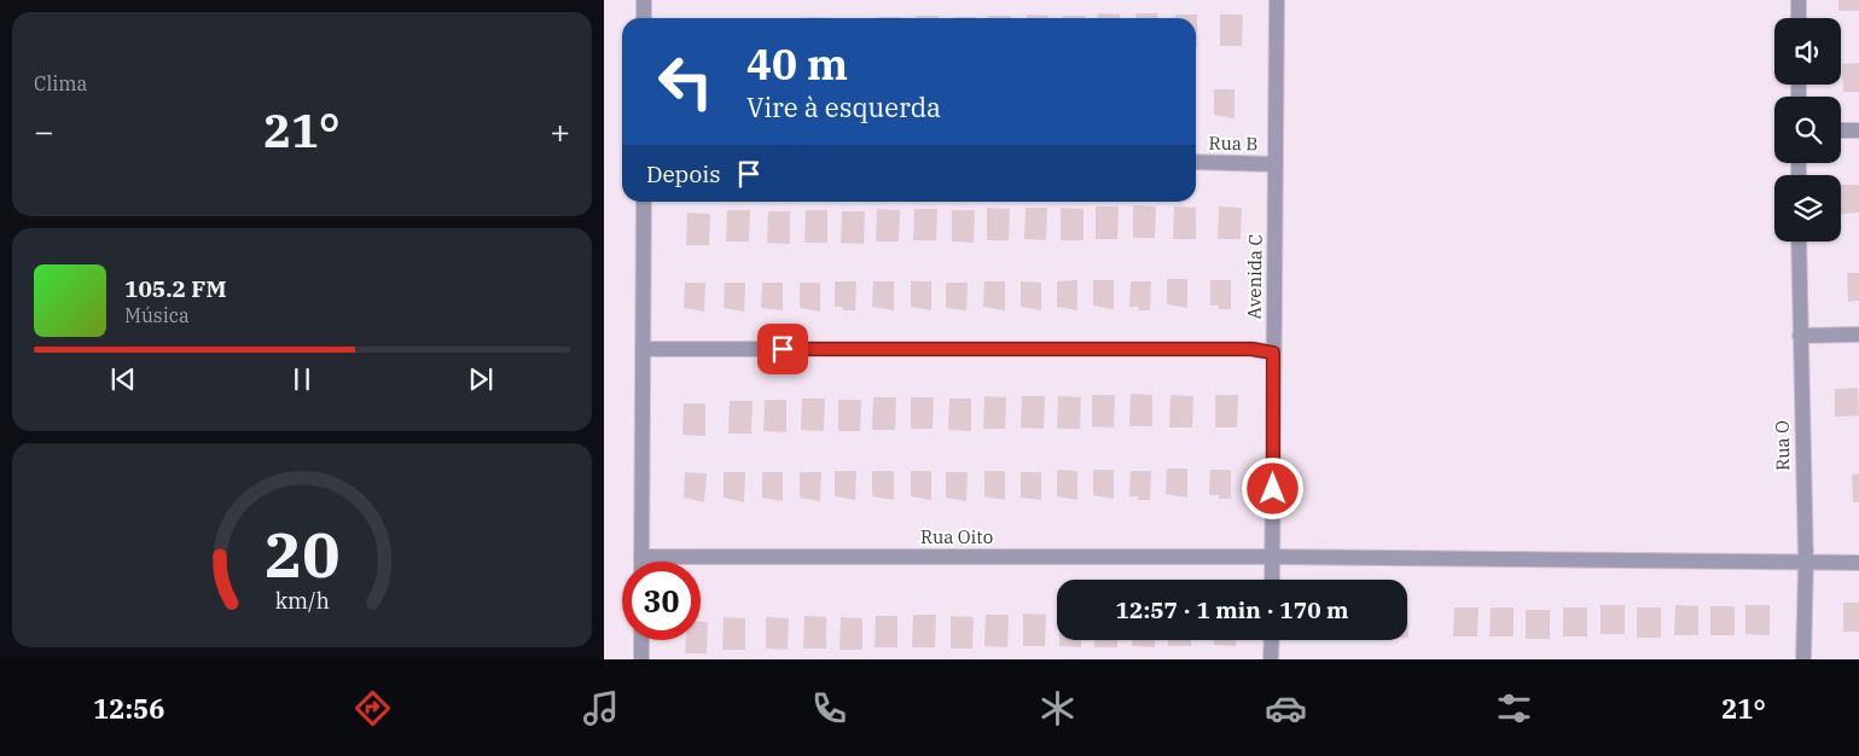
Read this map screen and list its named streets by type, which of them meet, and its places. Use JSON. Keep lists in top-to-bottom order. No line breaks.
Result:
{"streets":{"street":["Rua B","Avenida C","Rua O","Rua Oito"]},"crossings":[["Rua B","Avenida C"],["Avenida C","Rua Oito"],["Rua O","Rua Oito"]],"page":{"tile":"Clima","turn":["40 m","Vire à esquerda"],"heat":["−","21°","+"],"then":"Depois","song":["105.2 FM","Música"],"limit":"30","trip":"12:57 · 1 min · 170 m","tabs":["12:56","21°"],"gauge":["20","km/h"]}}
